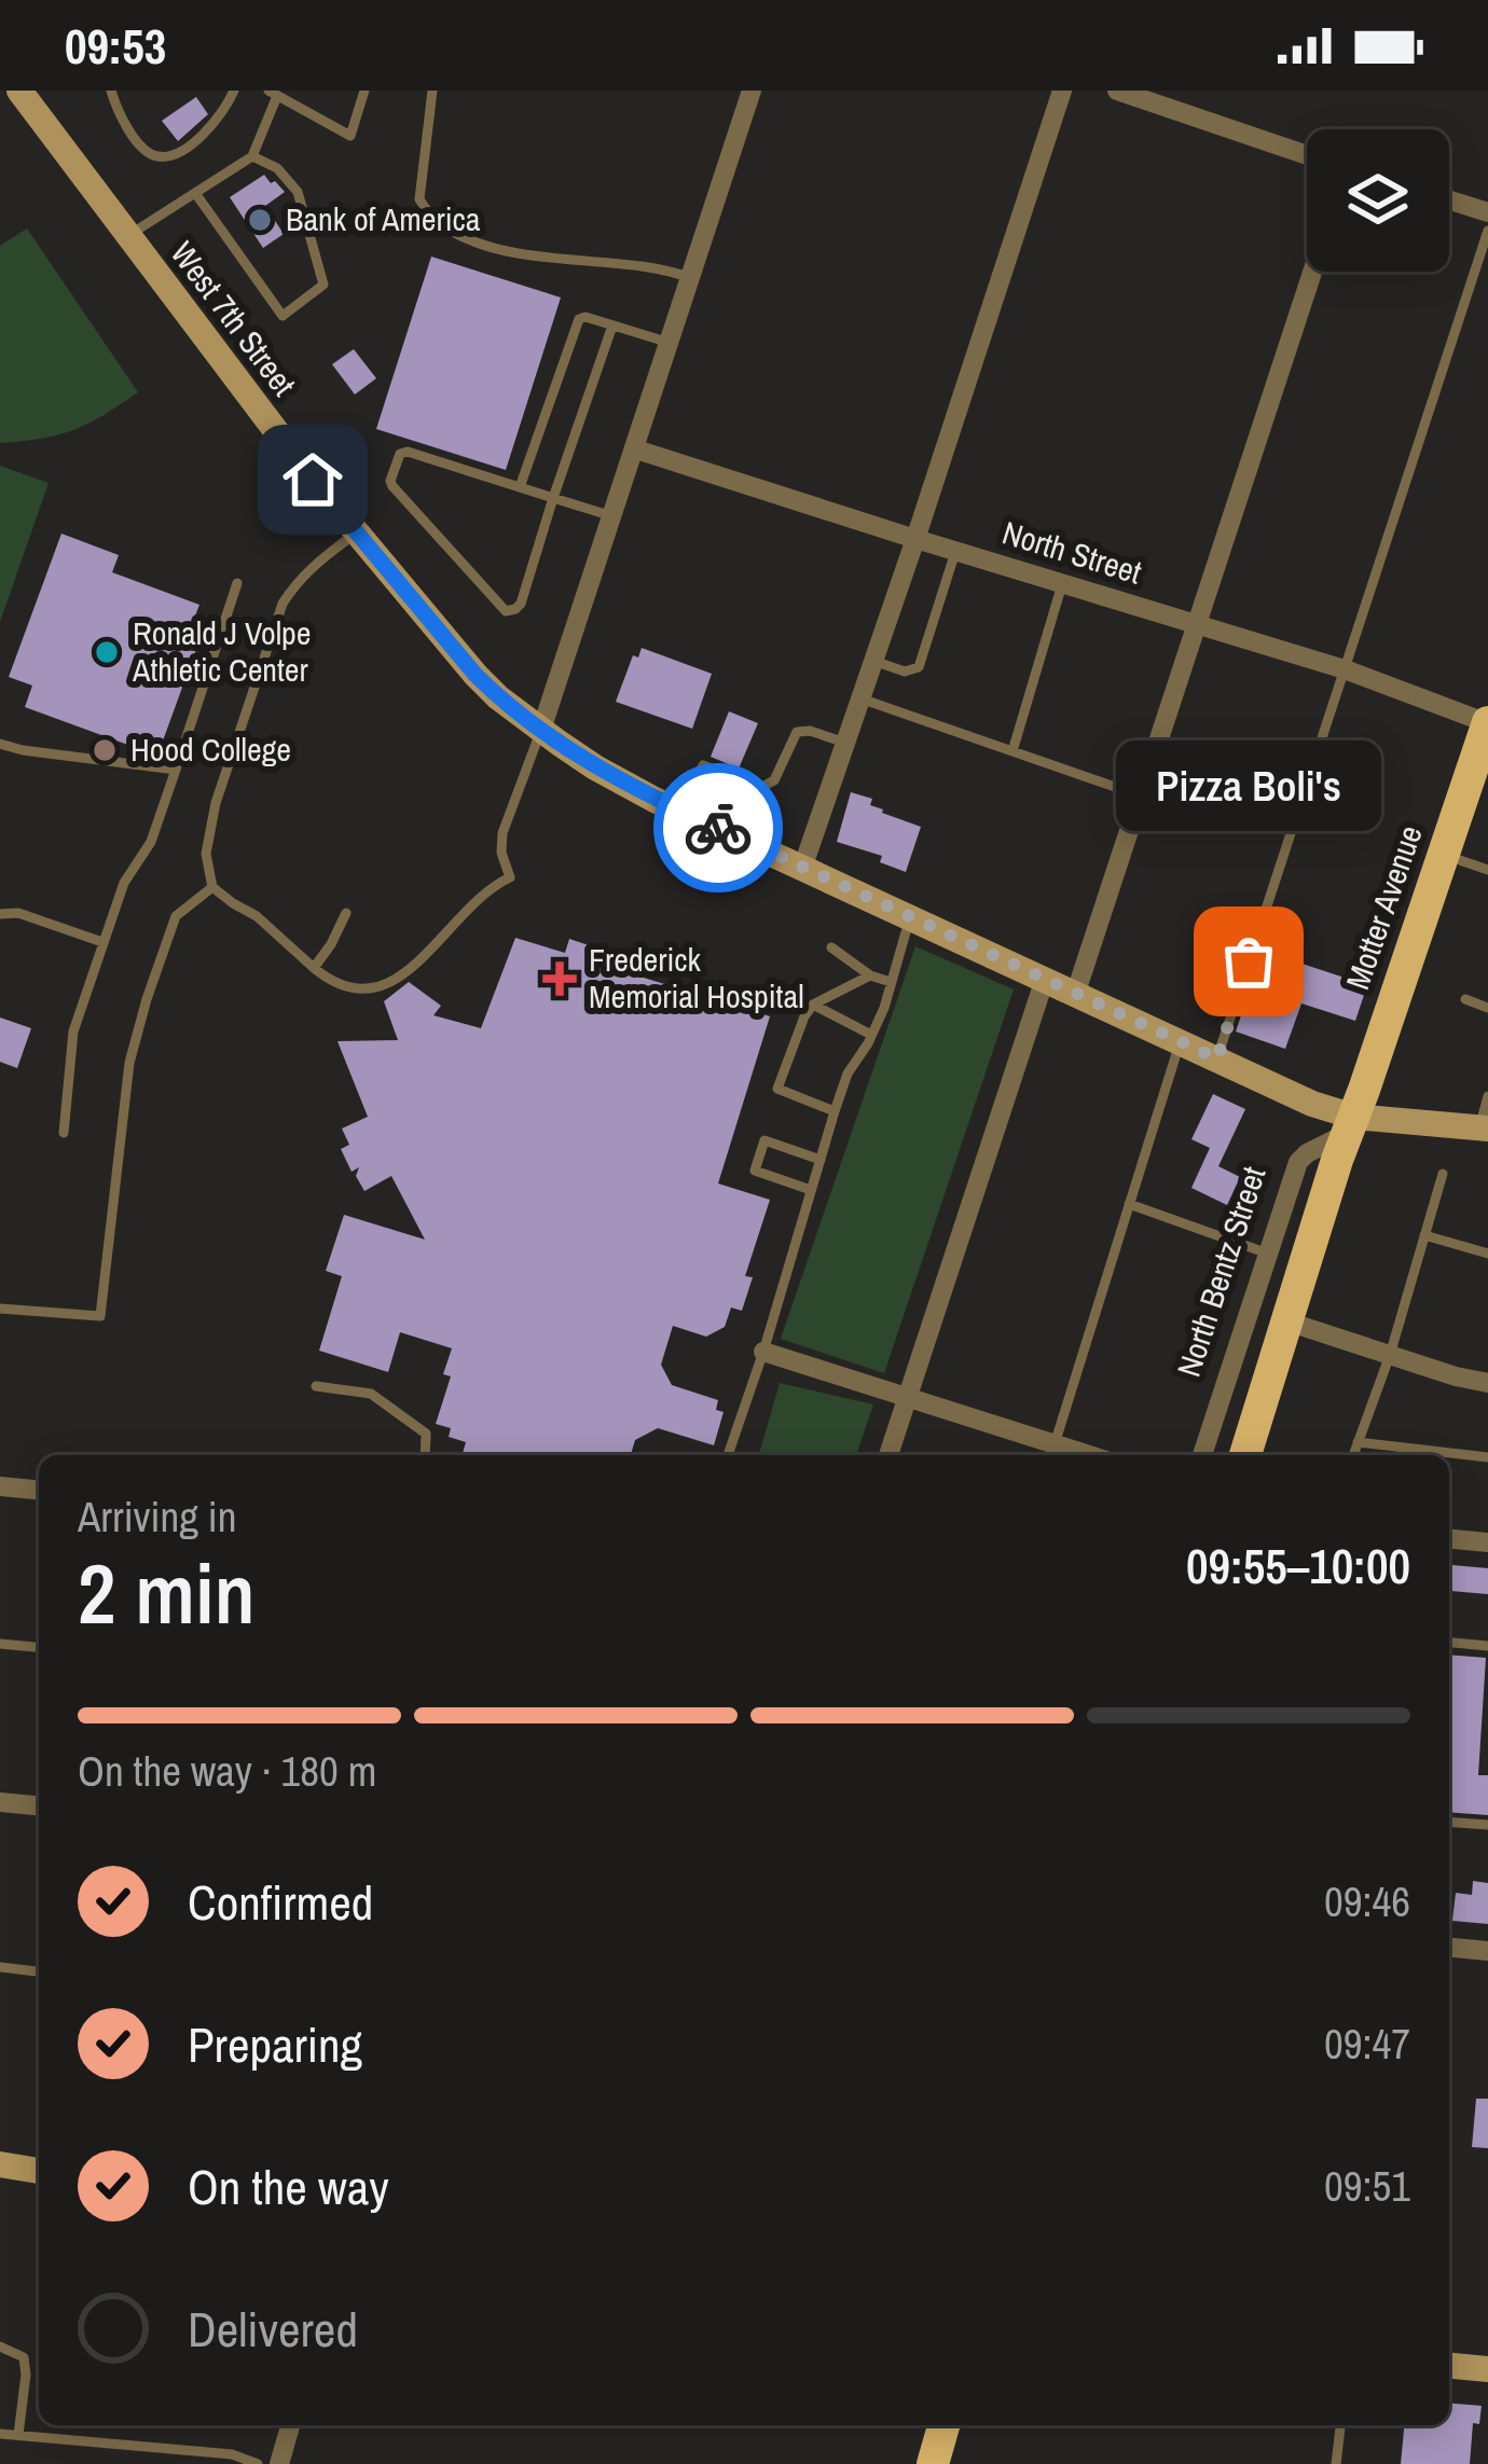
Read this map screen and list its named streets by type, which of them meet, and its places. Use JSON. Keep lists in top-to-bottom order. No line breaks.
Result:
{"streets":{"main road":["West 7th Street","Motter Avenue"],"street":["North Street","North Bentz Street"]},"crossings":[["West 7th Street","Motter Avenue"],["West 7th Street","North Bentz Street"],["North Street","Motter Avenue"],["Motter Avenue","North Bentz Street"]],"places":{"other":["Bank of America","Ronald J Volpe Athletic Center","Hood College","Pizza Boli's"],"health":["Frederick Memorial Hospital"]},"page":{"status":"09:53","bubble":"Pizza Boli's","heading":["2 min","Arriving in","09:55–10:00"],"bar":"On the way · 180 m","list":[["Confirmed","09:46"],["Preparing","09:47"],["On the way","09:51"],"Delivered"]}}
